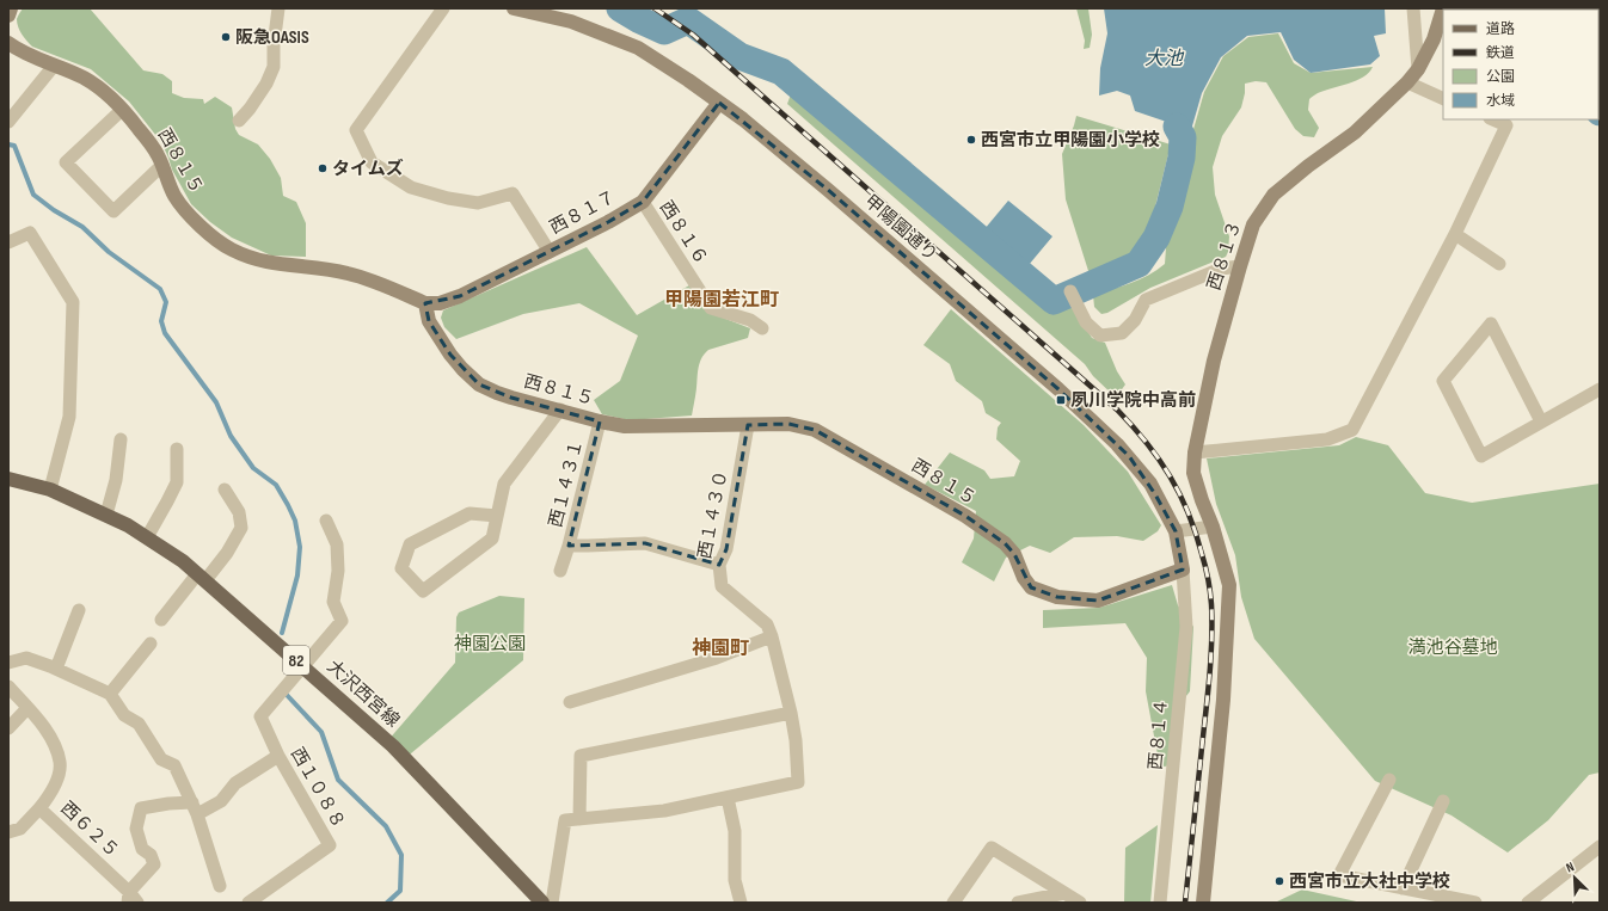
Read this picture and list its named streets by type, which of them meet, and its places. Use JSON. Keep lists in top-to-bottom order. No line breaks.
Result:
{"streets":{"main road":["82","大沢西宮線"],"street":["西８１５","西８１７","甲陽園通り","西８１６","西８１３","西１４３１","西１４３０","西８１４","西１０８８","西６２５"]},"crossings":[["西８１５","西８１７"],["西８１５","甲陽園通り"],["西８１５","西１４３１"],["西８１５","西１４３０"],["西８１５","西８１４"],["西８１７","甲陽園通り"],["西８１７","西８１６"],["甲陽園通り","西８１４"],["西１４３１","西１４３０"],["大沢西宮線","西１０８８"]],"districts":["甲陽園若江町","神園町"],"water":["大池"],"parks":["神園公園","満池谷墓地"],"places":{"other":["阪急OASIS","西宮市立甲陽園小学校","タイムズ","西宮市立大社中学校"],"transit":["夙川学院中高前"]},"legend":["道路","鉄道","公園","水域"],"north":"top left"}
